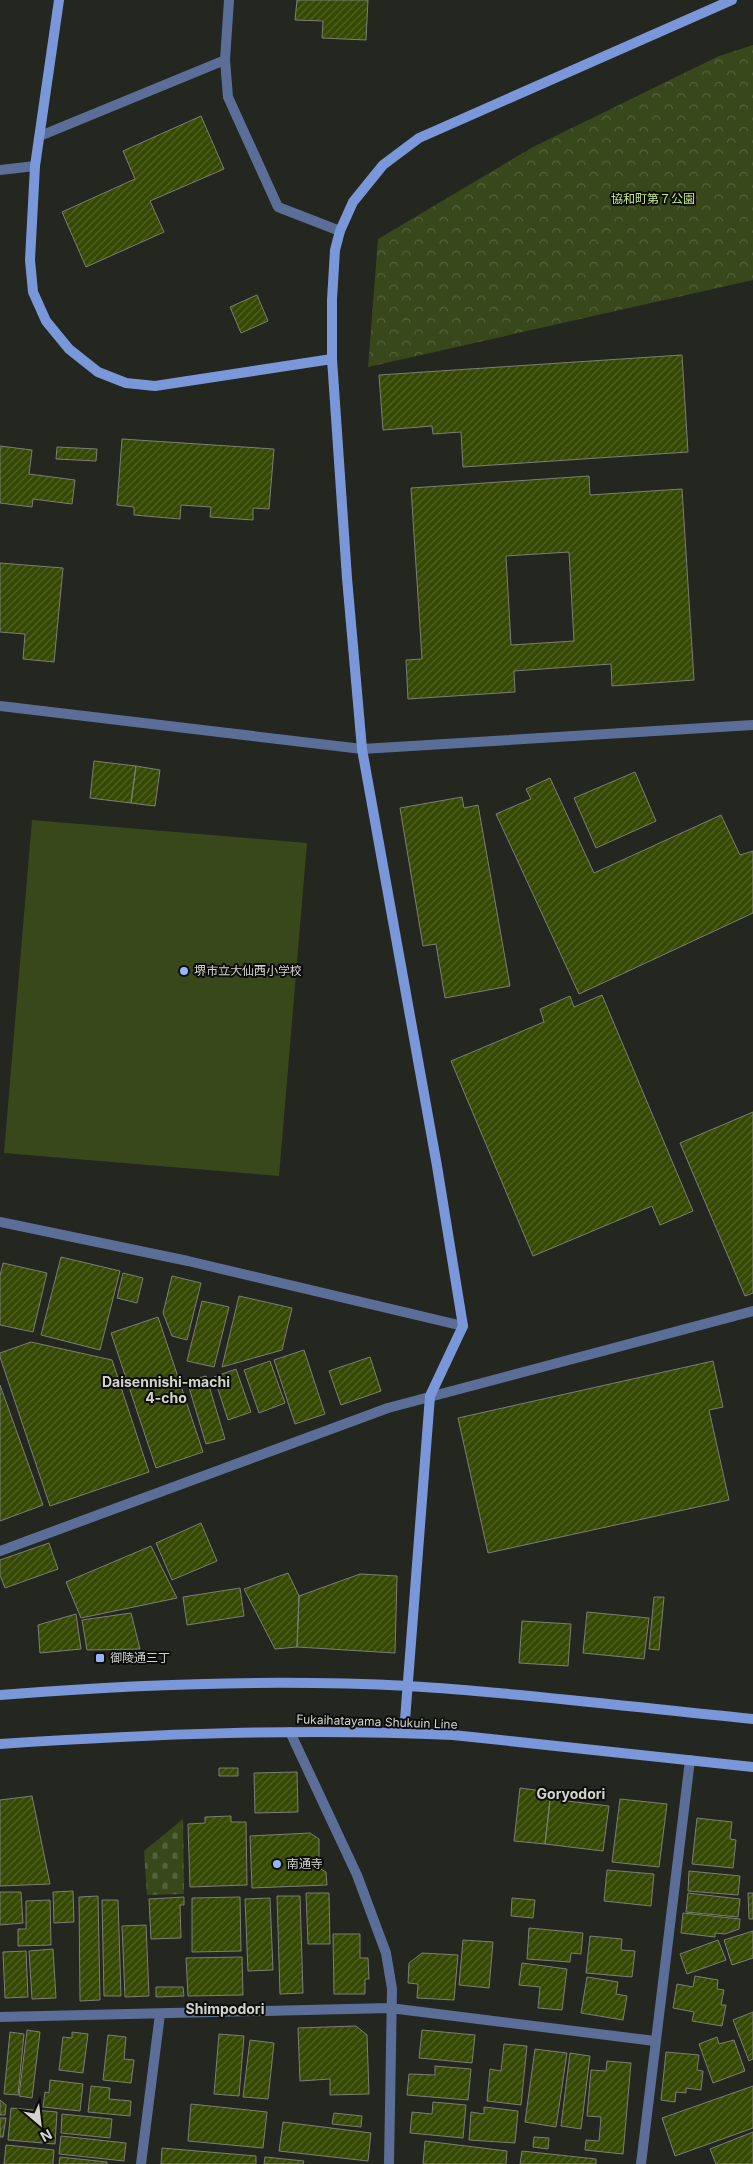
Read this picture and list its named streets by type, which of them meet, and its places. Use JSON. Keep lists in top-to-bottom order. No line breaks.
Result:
{"streets":{"street":["Fukaihatayama Shukuin Line"]},"districts":["Daisennishi-machi 4-cho","Goryodori","Shimpodori"],"parks":["協和町第７公園"],"places":{"other":["堺市立大仙西小学校","南通寺"],"transit":["御陵通三丁"]},"north":"bottom right"}
